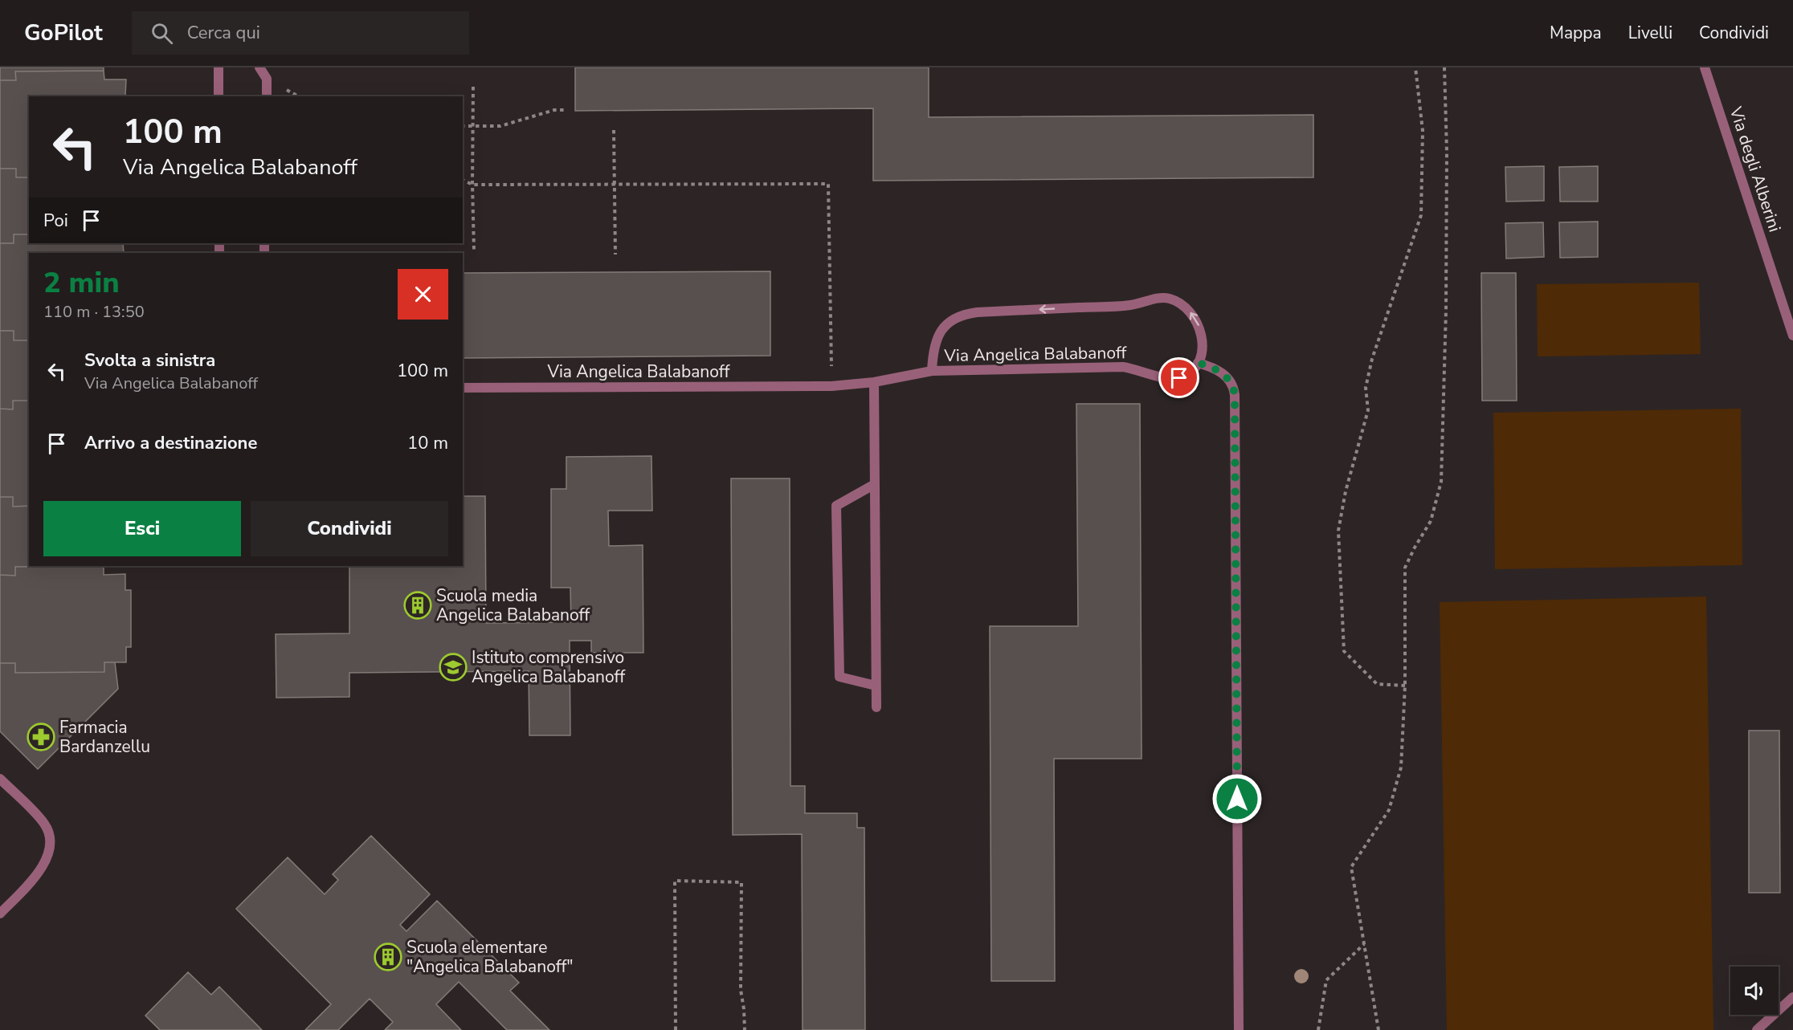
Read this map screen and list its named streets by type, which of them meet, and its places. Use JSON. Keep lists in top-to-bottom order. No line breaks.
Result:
{"streets":{"street":["Via degli Alberini","Via Angelica Balabanoff"]},"places":{"building":["Scuola media Angelica Balabanoff","Scuola elementare \"Angelica Balabanoff\""],"school or university":["Istituto comprensivo Angelica Balabanoff"],"pharmacy":["Farmacia Bardanzellu"]},"page":{"header":"GoPilot","search":"Cerca qui","nav":["Mappa","Livelli","Condividi"],"turn":["100 m","Via Angelica Balabanoff"],"then":"Poi","heading":["2 min","110 m · 13:50"],"list":[{"name":"Svolta a sinistra","note":"Via Angelica Balabanoff","value":"100 m"},{"name":"Arrivo a destinazione","value":"10 m"}],"buttons":["Esci","Condividi"]}}
